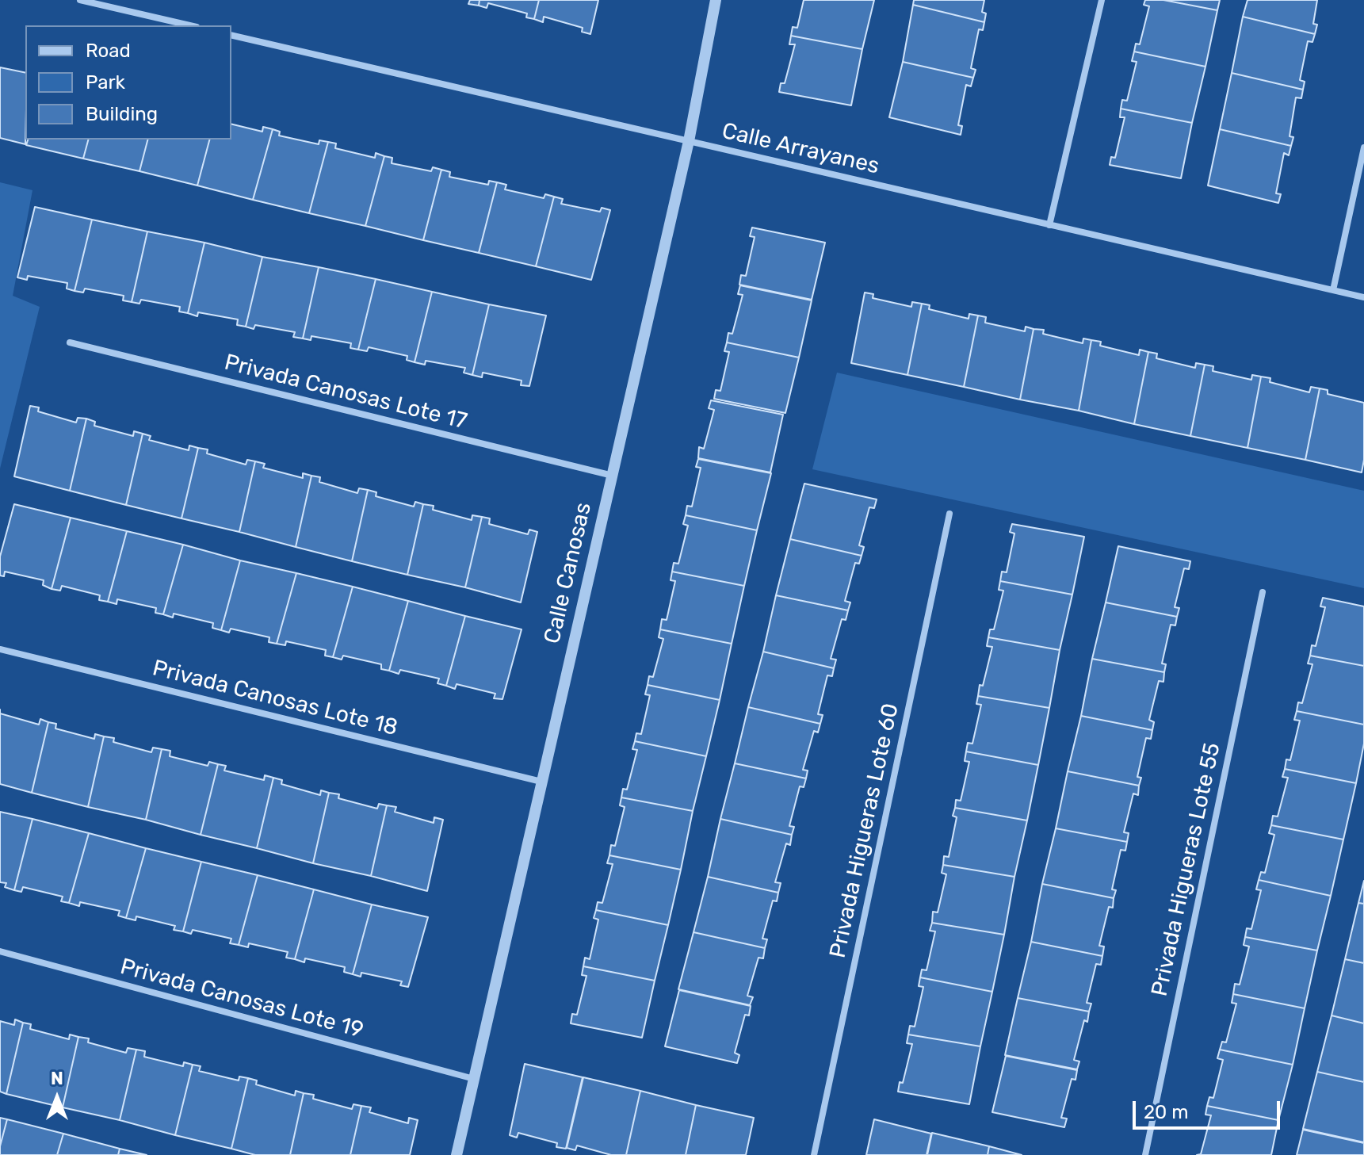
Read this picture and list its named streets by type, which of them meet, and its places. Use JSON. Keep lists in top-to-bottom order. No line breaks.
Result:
{"streets":{"street":["Calle Arrayanes","Privada Canosas Lote 17","Calle Canosas","Privada Canosas Lote 18","Privada Higueras Lote 60","Privada Higueras Lote 55","Privada Canosas Lote 19"]},"crossings":[["Calle Arrayanes","Calle Canosas"],["Privada Canosas Lote 17","Calle Canosas"],["Calle Canosas","Privada Canosas Lote 18"],["Calle Canosas","Privada Canosas Lote 19"]],"legend":["Road","Park","Building"],"scale_bar":"20 m","north":"top"}
